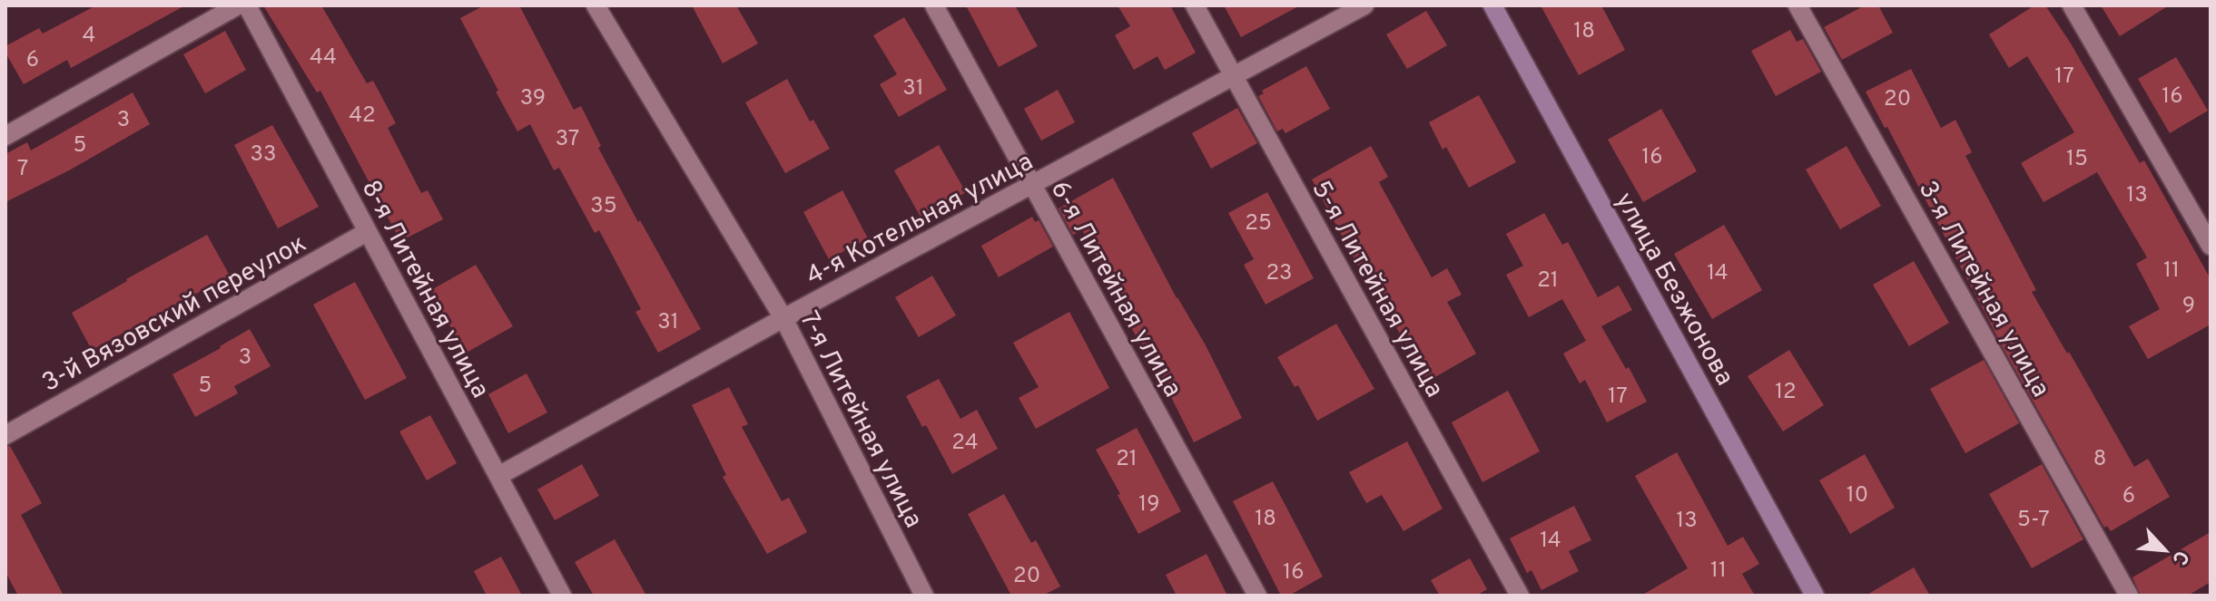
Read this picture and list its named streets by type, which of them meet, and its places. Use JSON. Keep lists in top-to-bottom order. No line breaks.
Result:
{"streets":{"street":["4-я Котельная улица","8-я Литейная улица","6-я Литейная улица","5-я Литейная улица","улица Безжонова","3-я Литейная улица","3-й Вязовский переулок","7-я Литейная улица"]},"crossings":[["4-я Котельная улица","8-я Литейная улица"],["4-я Котельная улица","6-я Литейная улица"],["4-я Котельная улица","5-я Литейная улица"],["4-я Котельная улица","7-я Литейная улица"],["8-я Литейная улица","3-й Вязовский переулок"]],"house_numbers":["18","4","44","6","17","31","16","39","20","42","3","37","5","33","16","15","7","13","35","25","11","23","14","21","9","31","3","5","12","17","24","21","8","10","6","19","18","5-7","13","14","11","16","20"],"north":"bottom right"}
